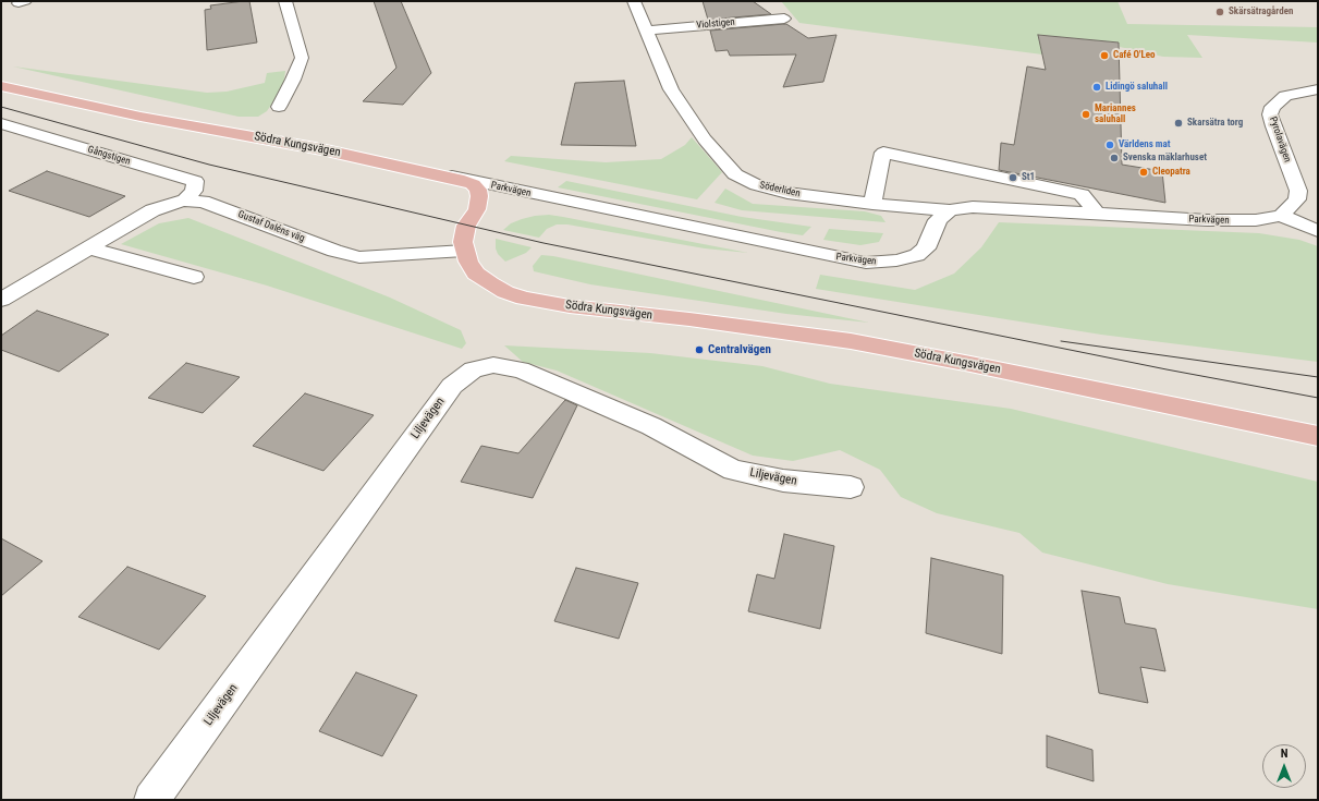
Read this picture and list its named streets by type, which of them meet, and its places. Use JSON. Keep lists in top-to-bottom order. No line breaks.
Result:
{"streets":{"main road":["Södra Kungsvägen"],"street":["Violstigen","Pyrolavägen","Gångstigen","Parkvägen","Söderliden","Gustaf Daléns väg","Liljevägen"]},"crossings":[["Violstigen","Söderliden"],["Pyrolavägen","Parkvägen"],["Södra Kungsvägen","Parkvägen"],["Södra Kungsvägen","Gustaf Daléns väg"],["Gångstigen","Gustaf Daléns väg"],["Parkvägen","Söderliden"]],"places":["Skärsätragården","Café O'Leo","Lidingö saluhall","Mariannes saluhall","Skarsätra torg","Världens mat","Svenska mäklarhuset","Cleopatra","St1","Centralvägen"],"north":"top"}
